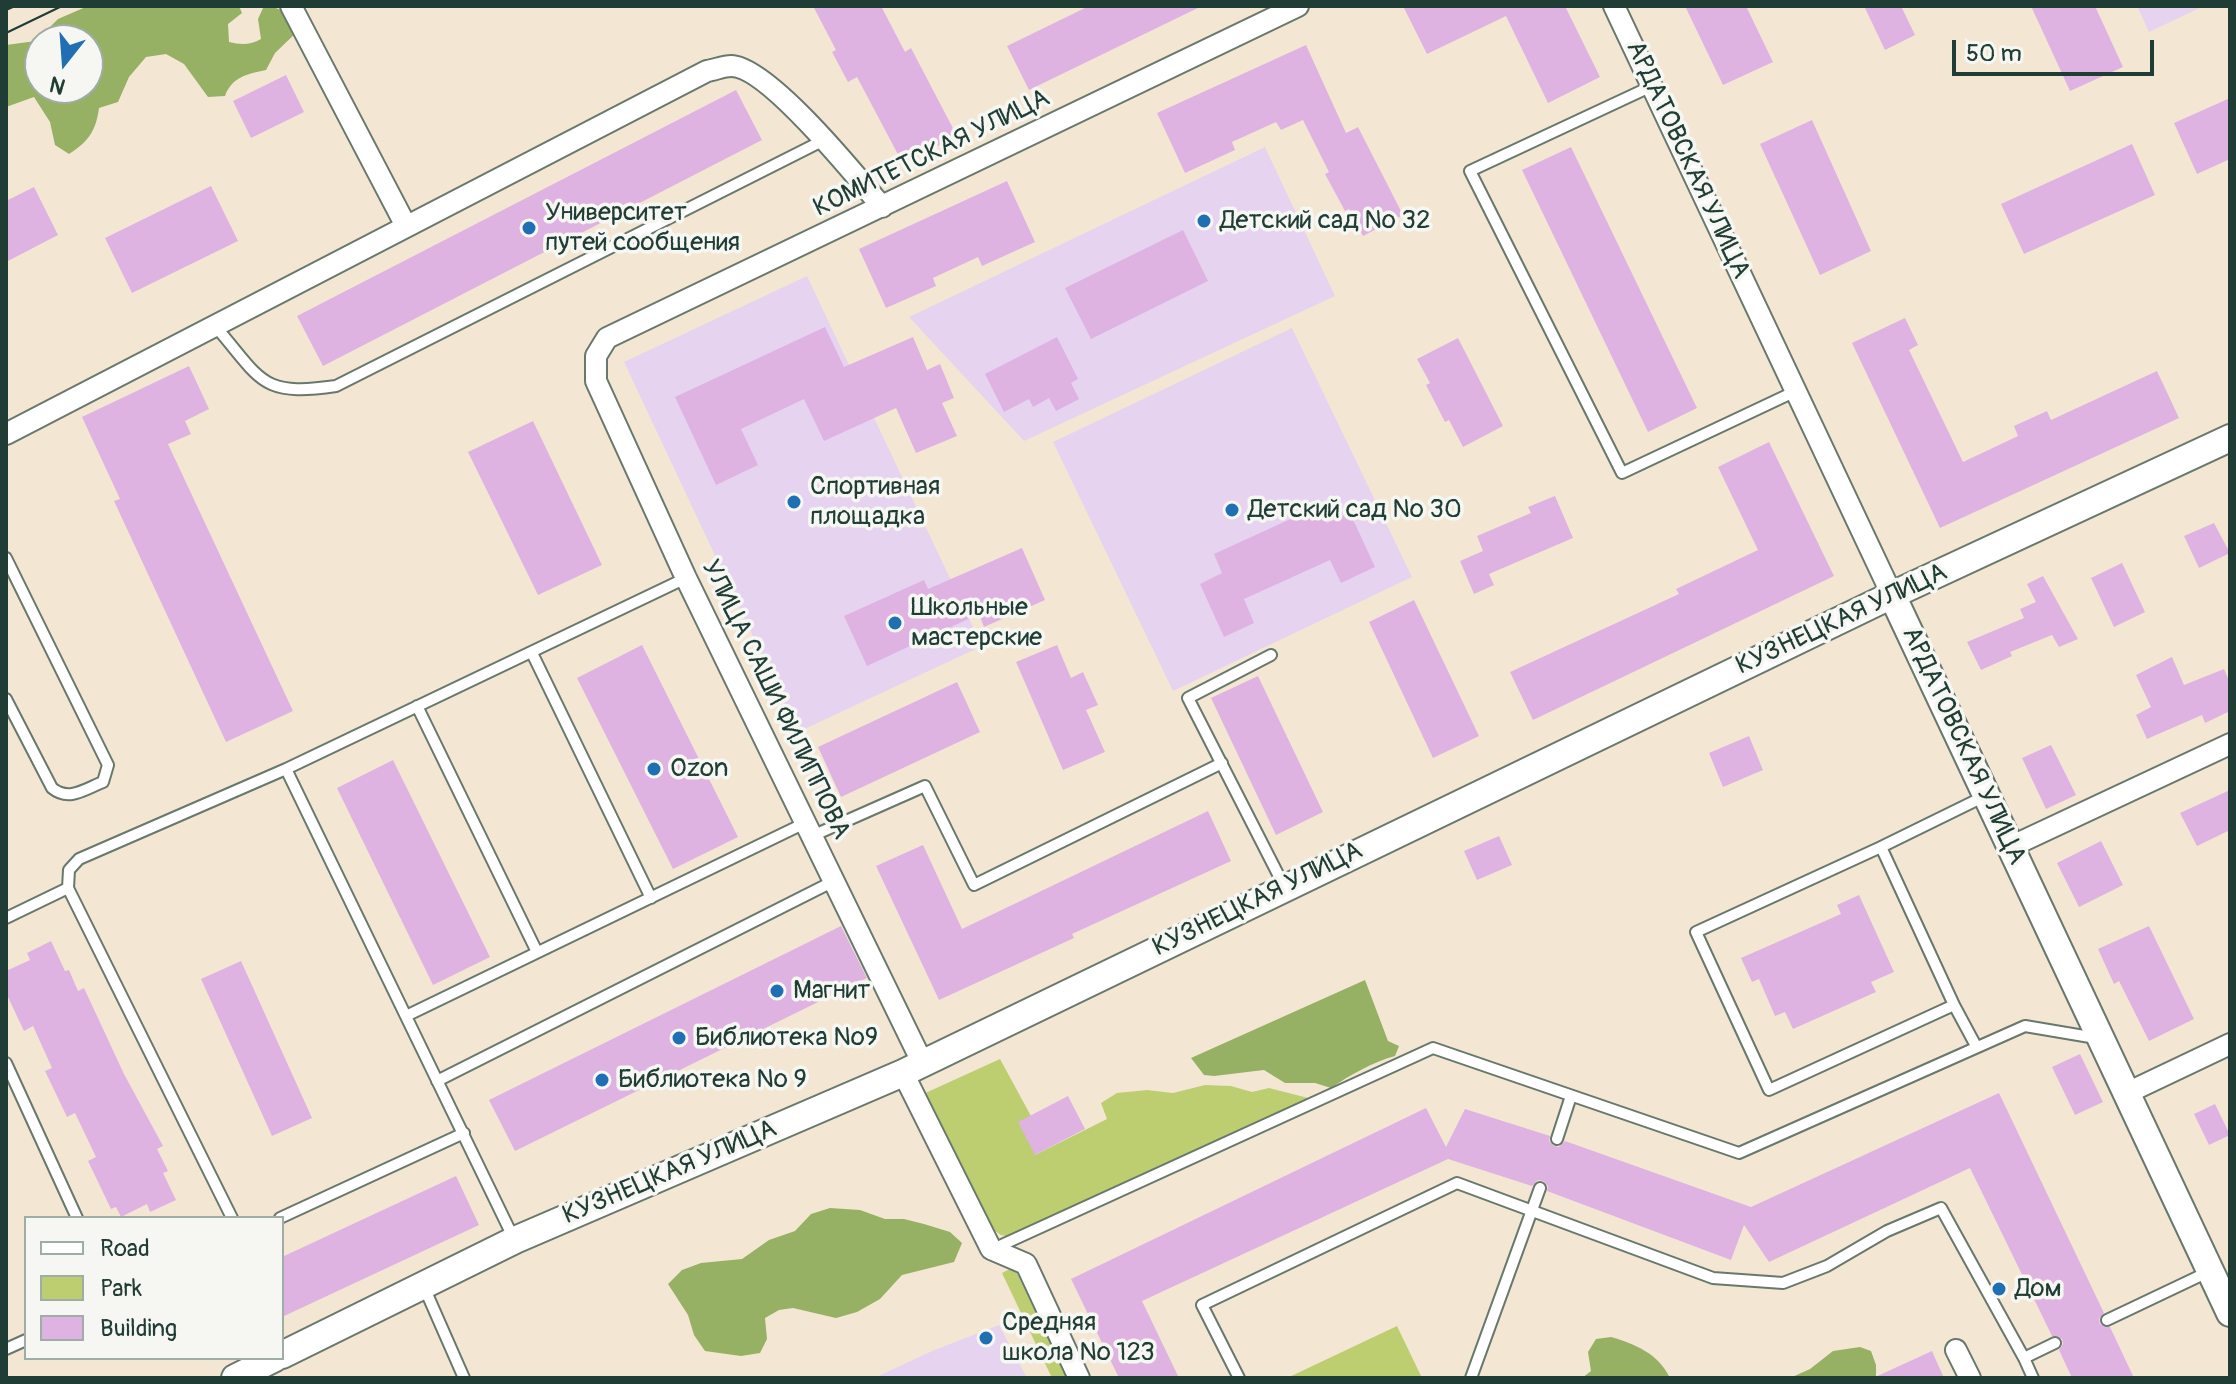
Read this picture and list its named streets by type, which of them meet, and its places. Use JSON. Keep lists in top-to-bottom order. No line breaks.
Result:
{"streets":{"street":["КОМИТЕТСКАЯ УЛИЦА","АРДАТОВСКАЯ УЛИЦА","КУЗНЕЦКАЯ УЛИЦА","УЛИЦА САШИ ФИЛИППОВА"]},"crossings":[["КОМИТЕТСКАЯ УЛИЦА","УЛИЦА САШИ ФИЛИППОВА"],["АРДАТОВСКАЯ УЛИЦА","КУЗНЕЦКАЯ УЛИЦА"],["КУЗНЕЦКАЯ УЛИЦА","УЛИЦА САШИ ФИЛИППОВА"]],"places":["Детский сад № 32","Университет путей сообщения","Спортивная площадка","Детский сад № 30","Школьные мастерские","Ozon","Магнит","Библиотека №9","Библиотека № 9","Дом","Средняя школа № 123"],"legend":["Road","Park","Building"],"scale_bar":"50 m","north":"bottom"}
